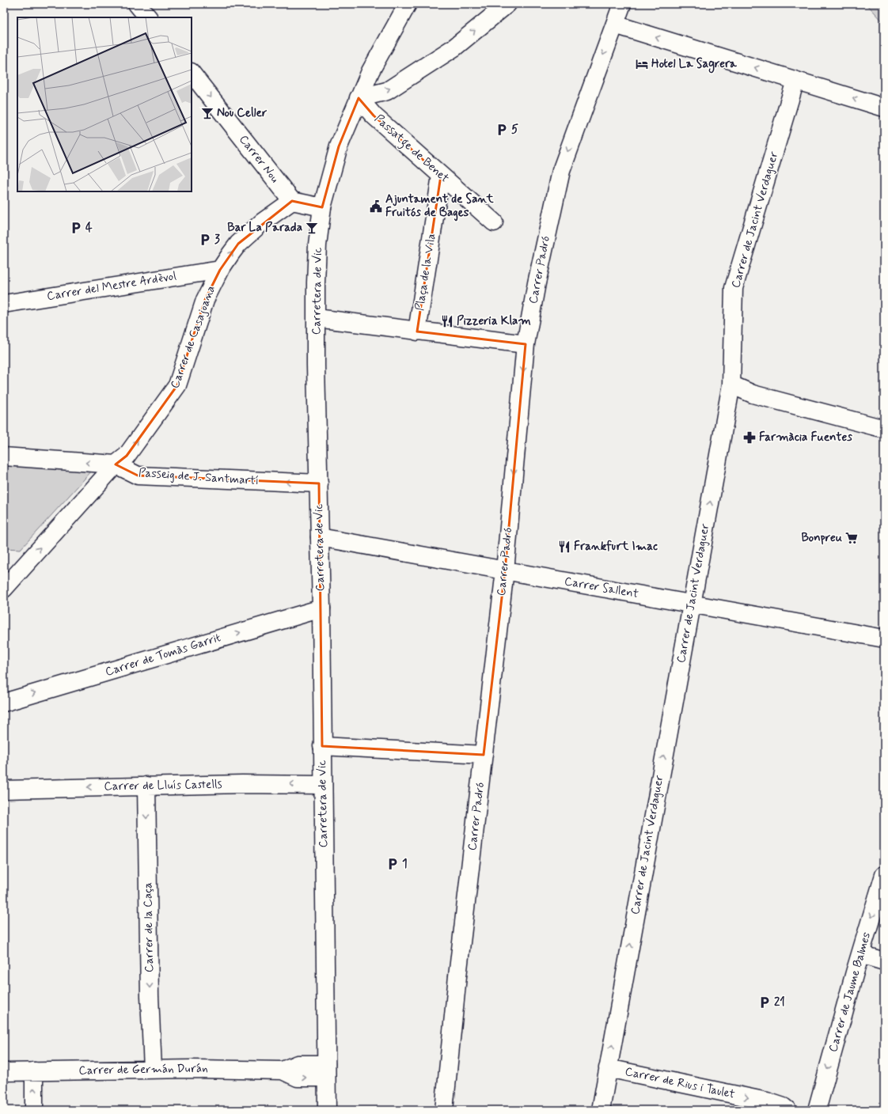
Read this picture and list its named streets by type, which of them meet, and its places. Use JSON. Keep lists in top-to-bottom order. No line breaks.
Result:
{"streets":{"street":["Passatge de Benet","Carrer Nou","Carrer de Jacint Verdaguer","Carrer Padró","Plaça de la Vila","Carrer del Mestre Ardèvol","Carretera de Vic","Carrer de Casajoana","Passeig de J. Santmartí","Carrer Sallent","Carrer de Tomàs Garrit","Carrer de Lluís Castells","Carrer de la Caça","Carrer de Jaume Balmes","Carrer de Germán Durán","Carrer de Rius i Taulet"]},"crossings":[["Passatge de Benet","Plaça de la Vila"],["Passatge de Benet","Carretera de Vic"],["Carrer Nou","Carrer de Casajoana"],["Carrer de Jacint Verdaguer","Carrer Sallent"],["Carrer de Jacint Verdaguer","Carrer de Rius i Taulet"],["Carrer Padró","Carrer Sallent"],["Carrer del Mestre Ardèvol","Carrer de Casajoana"],["Carretera de Vic","Passeig de J. Santmartí"],["Carretera de Vic","Carrer Sallent"],["Carretera de Vic","Carrer de Tomàs Garrit"],["Carretera de Vic","Carrer de Lluís Castells"],["Carretera de Vic","Carrer de Germán Durán"],["Carrer de Casajoana","Passeig de J. Santmartí"],["Carrer de Lluís Castells","Carrer de la Caça"],["Carrer de la Caça","Carrer de Germán Durán"]],"one_way":["Carrer Nou","Carrer de Jacint Verdaguer","Carrer Padró","Carrer de Casajoana","Passeig de J. Santmartí","Carrer de Tomàs Garrit","Carrer de Lluís Castells","Carrer de la Caça","Carrer de Jaume Balmes","Carrer de Rius i Taulet"],"places":{"hotel":["Hotel La Sagrera"],"bar":["Nou Celler","Bar La Parada"],"parking":["5","4","3","1","21"],"public building":["Ajuntament de Sant Fruitós de Bages"],"restaurant":["Pizzeria Klam","Frankfurt Imac"],"pharmacy":["Farmàcia Fuentes"],"supermarket":["Bonpreu"]}}
